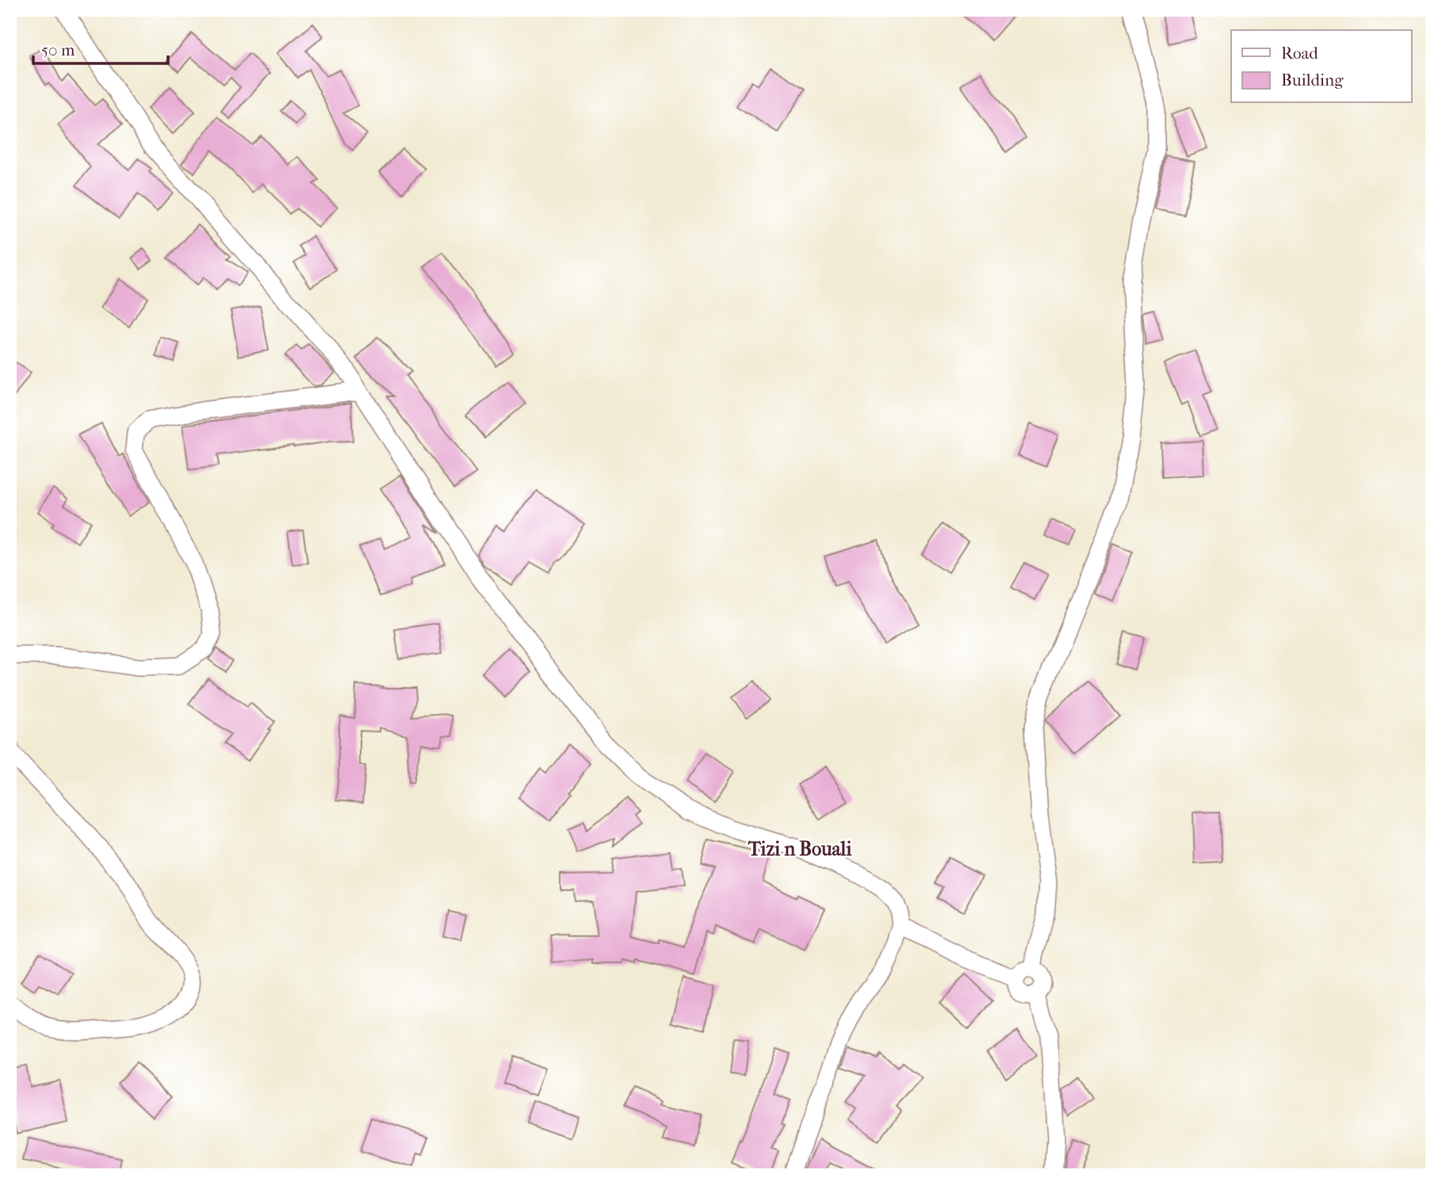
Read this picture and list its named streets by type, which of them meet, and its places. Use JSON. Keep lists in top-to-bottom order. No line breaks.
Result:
{"districts":["Tizi n Bouali"],"legend":["Road","Building"],"scale_bar":"50 m"}
